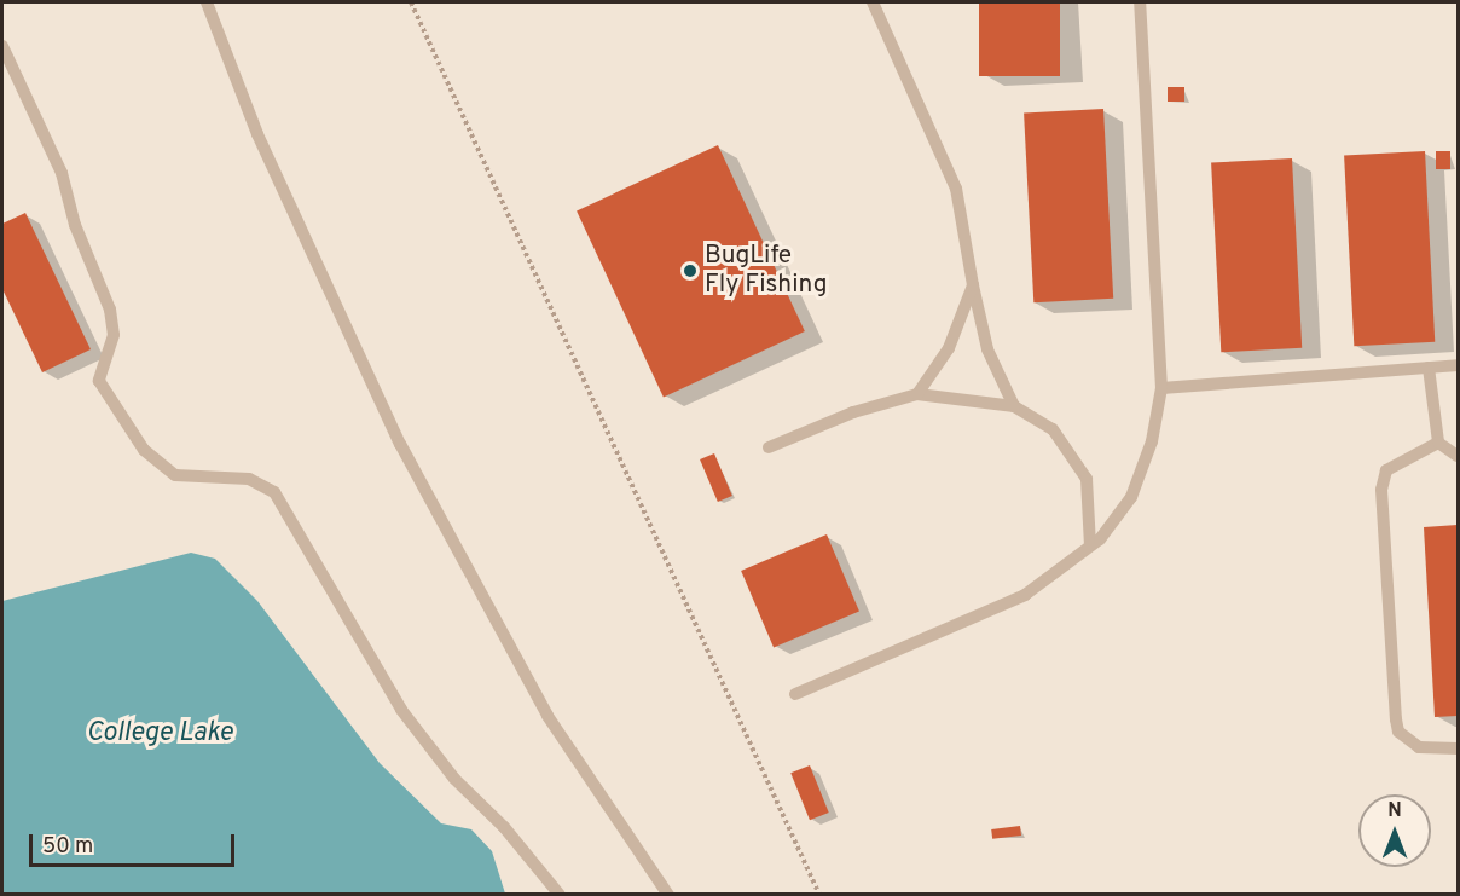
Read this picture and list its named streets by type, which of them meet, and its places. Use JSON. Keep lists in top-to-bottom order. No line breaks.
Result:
{"water":["College Lake"],"places":["BugLife Fly Fishing"],"scale_bar":"50 m","north":"top"}
